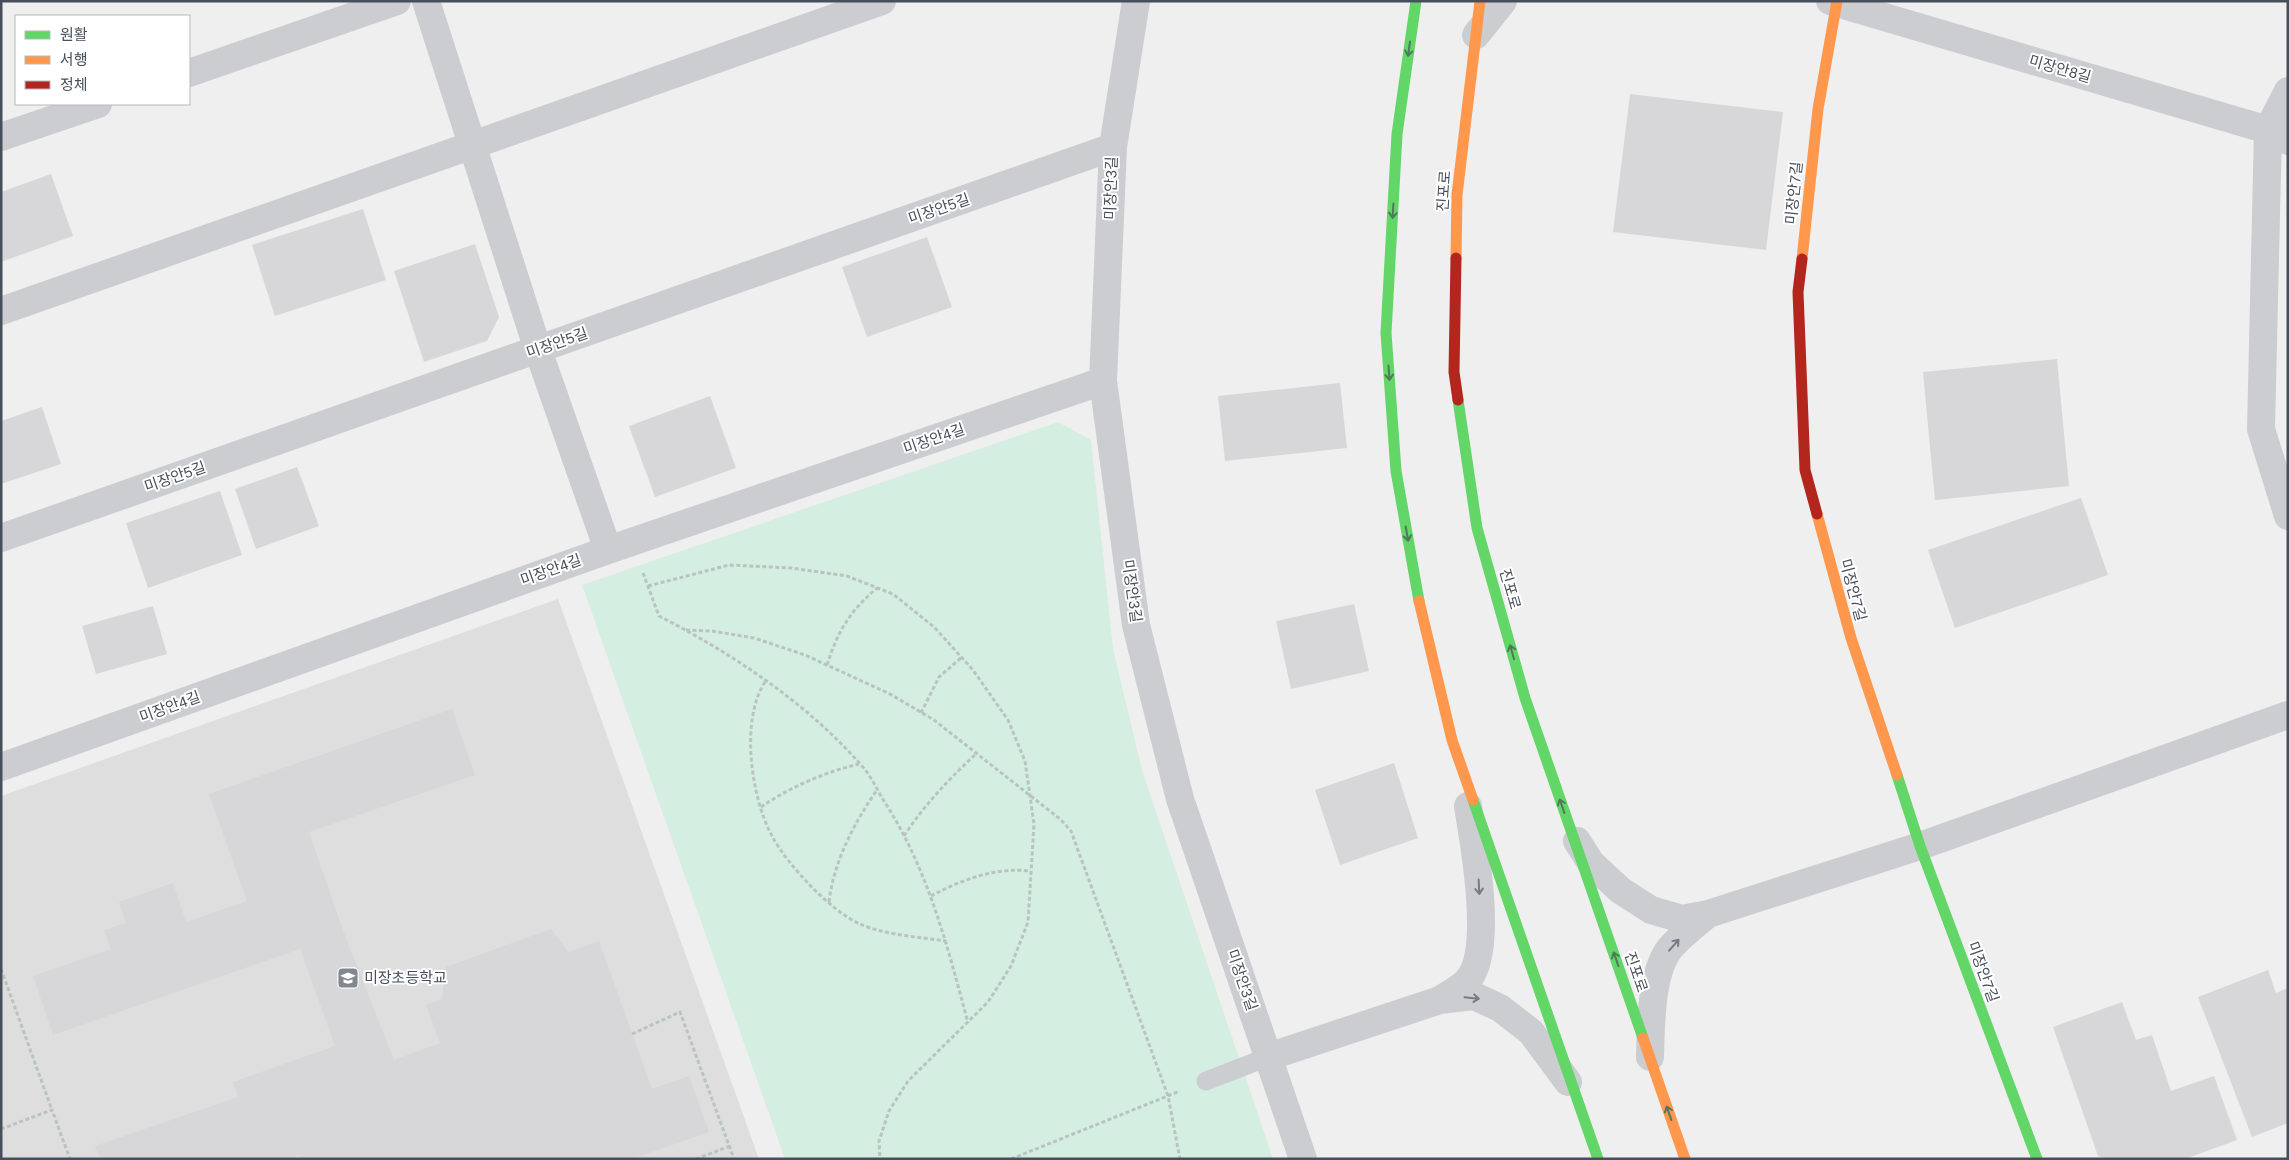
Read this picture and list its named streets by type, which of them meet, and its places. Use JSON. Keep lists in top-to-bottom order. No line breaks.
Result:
{"streets":{"street":["미장안8길","미장안3길","진포로","미장안7길","미장안5길","미장안4길"]},"crossings":[["미장안8길","미장안7길"],["미장안3길","미장안5길"],["미장안3길","미장안4길"]],"places":{"school or university":["미장초등학교"]},"legend":["원활","서행","정체"]}
